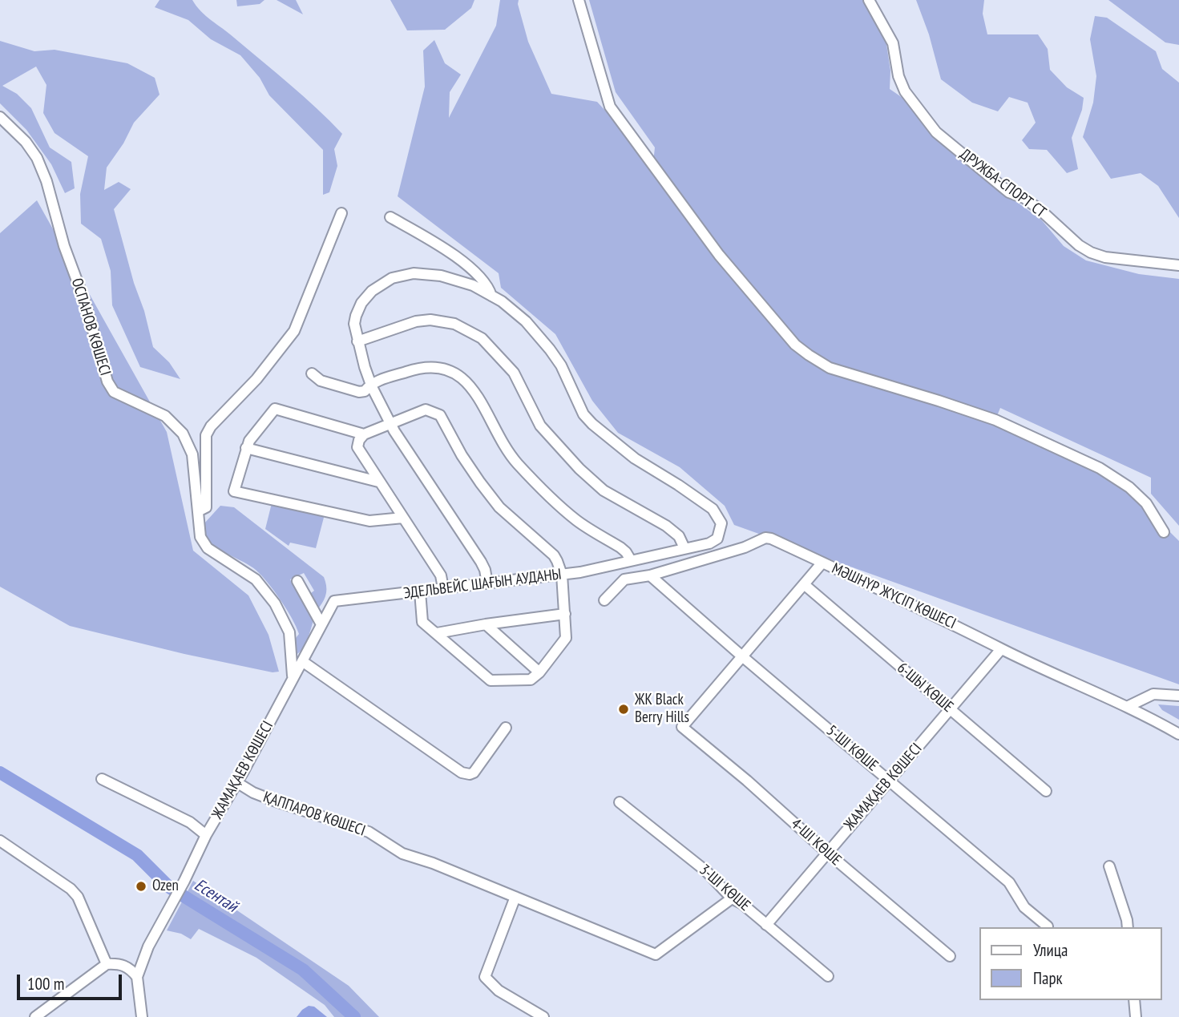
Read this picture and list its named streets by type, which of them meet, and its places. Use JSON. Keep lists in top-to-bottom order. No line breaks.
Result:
{"streets":{"street":["ДРУЖБА-СПОРТ СТ","ОСПАНОВ КӨШЕСІ","ЭДЕЛЬВЕЙС ШАҒЫН АУДАНЫ","МӘШHҮР ЖҮСІП КӨШЕСІ","6-ШЫ КӨШЕ","5-ШІ КӨШЕ","ЖАМАҚАЕВ КӨШЕСІ","ҚАППАРОВ КӨШЕСІ","4-ШІ КӨШЕ","3-ШІ КӨШЕ"]},"crossings":[["ОСПАНОВ КӨШЕСІ","ЖАМАҚАЕВ КӨШЕСІ"],["ЭДЕЛЬВЕЙС ШАҒЫН АУДАНЫ","ЖАМАҚАЕВ КӨШЕСІ"],["МӘШHҮР ЖҮСІП КӨШЕСІ","5-ШІ КӨШЕ"],["МӘШHҮР ЖҮСІП КӨШЕСІ","ЖАМАҚАЕВ КӨШЕСІ"],["6-ШЫ КӨШЕ","ЖАМАҚАЕВ КӨШЕСІ"],["5-ШІ КӨШЕ","ЖАМАҚАЕВ КӨШЕСІ"],["5-ШІ КӨШЕ","4-ШІ КӨШЕ"],["ЖАМАҚАЕВ КӨШЕСІ","ҚАППАРОВ КӨШЕСІ"],["ЖАМАҚАЕВ КӨШЕСІ","4-ШІ КӨШЕ"],["ЖАМАҚАЕВ КӨШЕСІ","3-ШІ КӨШЕ"],["ҚАППАРОВ КӨШЕСІ","3-ШІ КӨШЕ"]],"water":["Есентай"],"places":["ЖК Black Berry Hills","Ozen"],"legend":["Улица","Парк"],"scale_bar":"100 m"}
